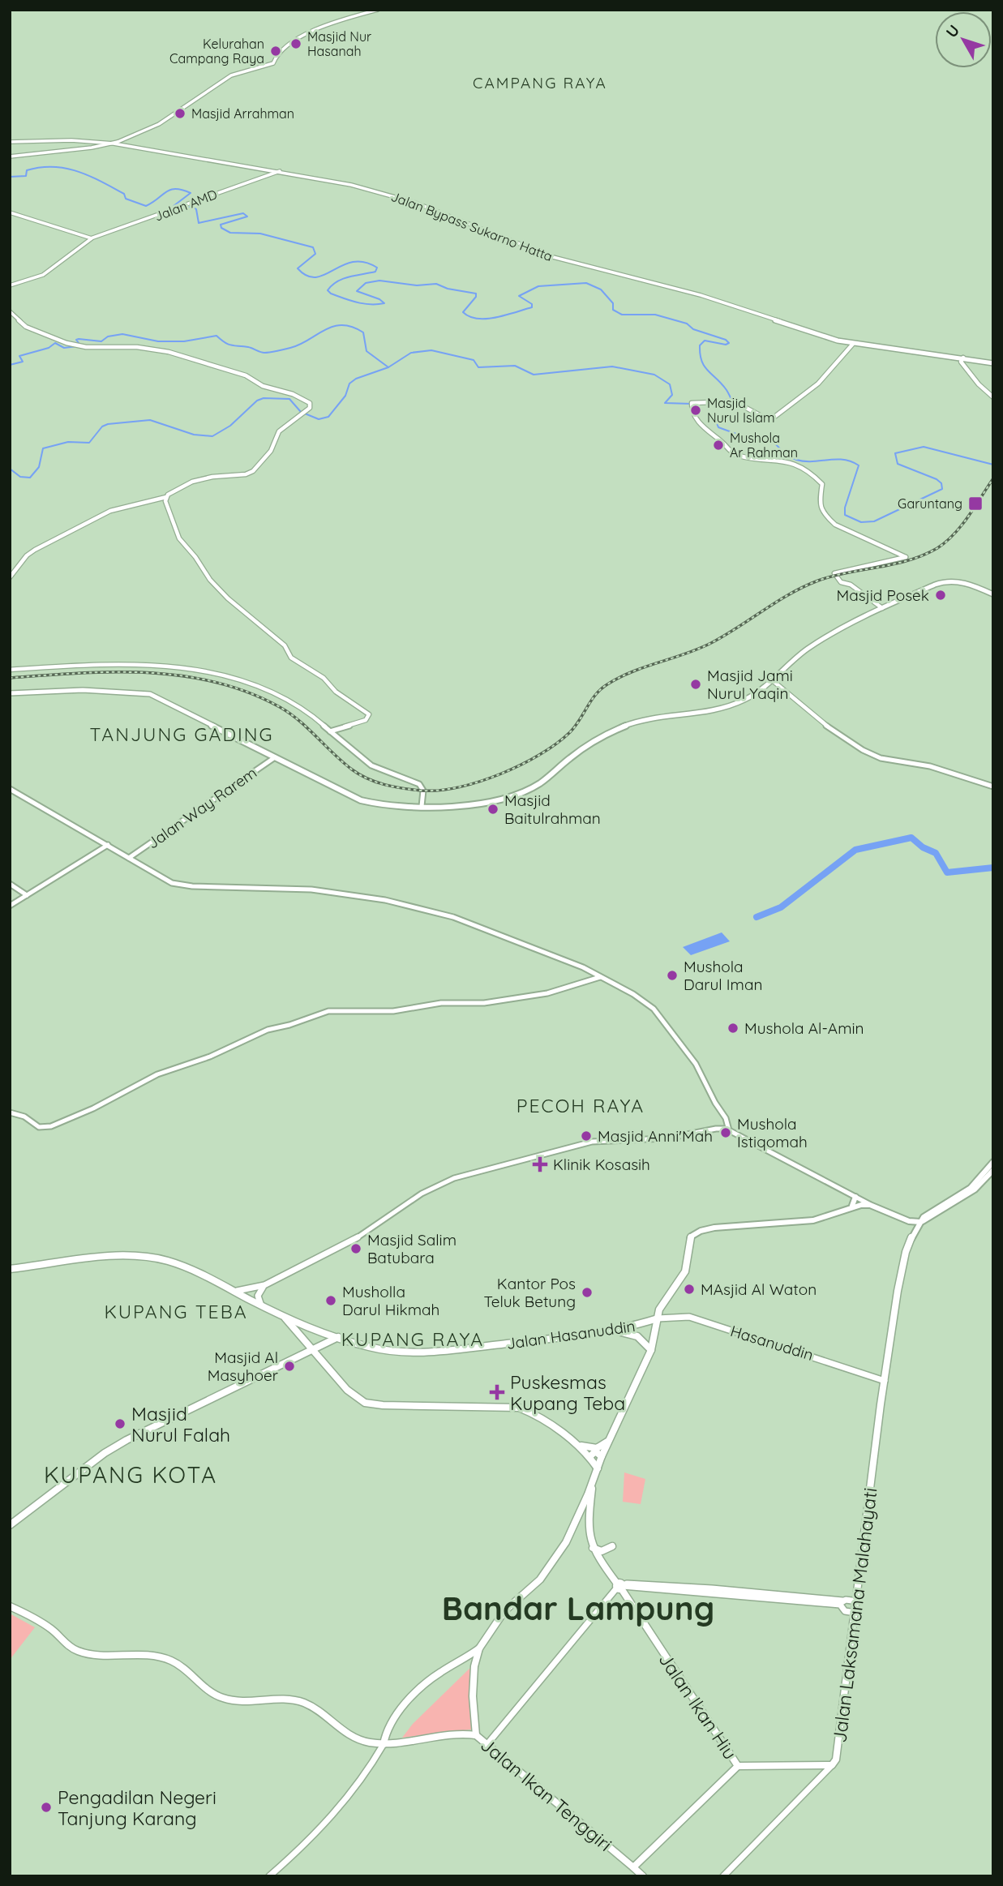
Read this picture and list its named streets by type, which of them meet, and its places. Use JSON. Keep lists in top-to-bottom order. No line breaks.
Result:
{"streets":{"main road":["Jalan Bypass Sukarno Hatta","Jalan Hasanuddin","Jalan Laksamana Malahayati","Jalan Ikan Hiu","Jalan Ikan Tenggiri"],"street":["Jalan AMD","Jalan Way Rarem","Hasanuddin"]},"crossings":[["Jalan AMD","Jalan Bypass Sukarno Hatta"],["Jalan Hasanuddin","Hasanuddin"],["Hasanuddin","Jalan Laksamana Malahayati"],["Jalan Laksamana Malahayati","Jalan Ikan Hiu"]],"districts":["CAMPANG RAYA","TANJUNG GADING","PECOH RAYA","KUPANG TEBA","KUPANG RAYA","KUPANG KOTA","Bandar Lampung"],"places":{"other":["Masjid Nur Hasanah","Kelurahan Campang Raya","Masjid Arrahman","Masjid Nurul Islam","Mushola Ar Rahman","Masjid Posek","Masjid Jami Nurul Yaqin","Masjid Baitulrahman","Mushola Darul Iman","Mushola Al-Amin","Mushola Istiqomah","Masjid Anni'Mah","Masjid Salim Batubara","MAsjid Al Waton","Kantor Pos Teluk Betung","Musholla Darul Hikmah","Masjid Al Masyhoer","Masjid Nurul Falah","Pengadilan Negeri Tanjung Karang"],"transit":["Garuntang"],"health":["Klinik Kosasih","Puskesmas Kupang Teba"]},"north":"top left"}
